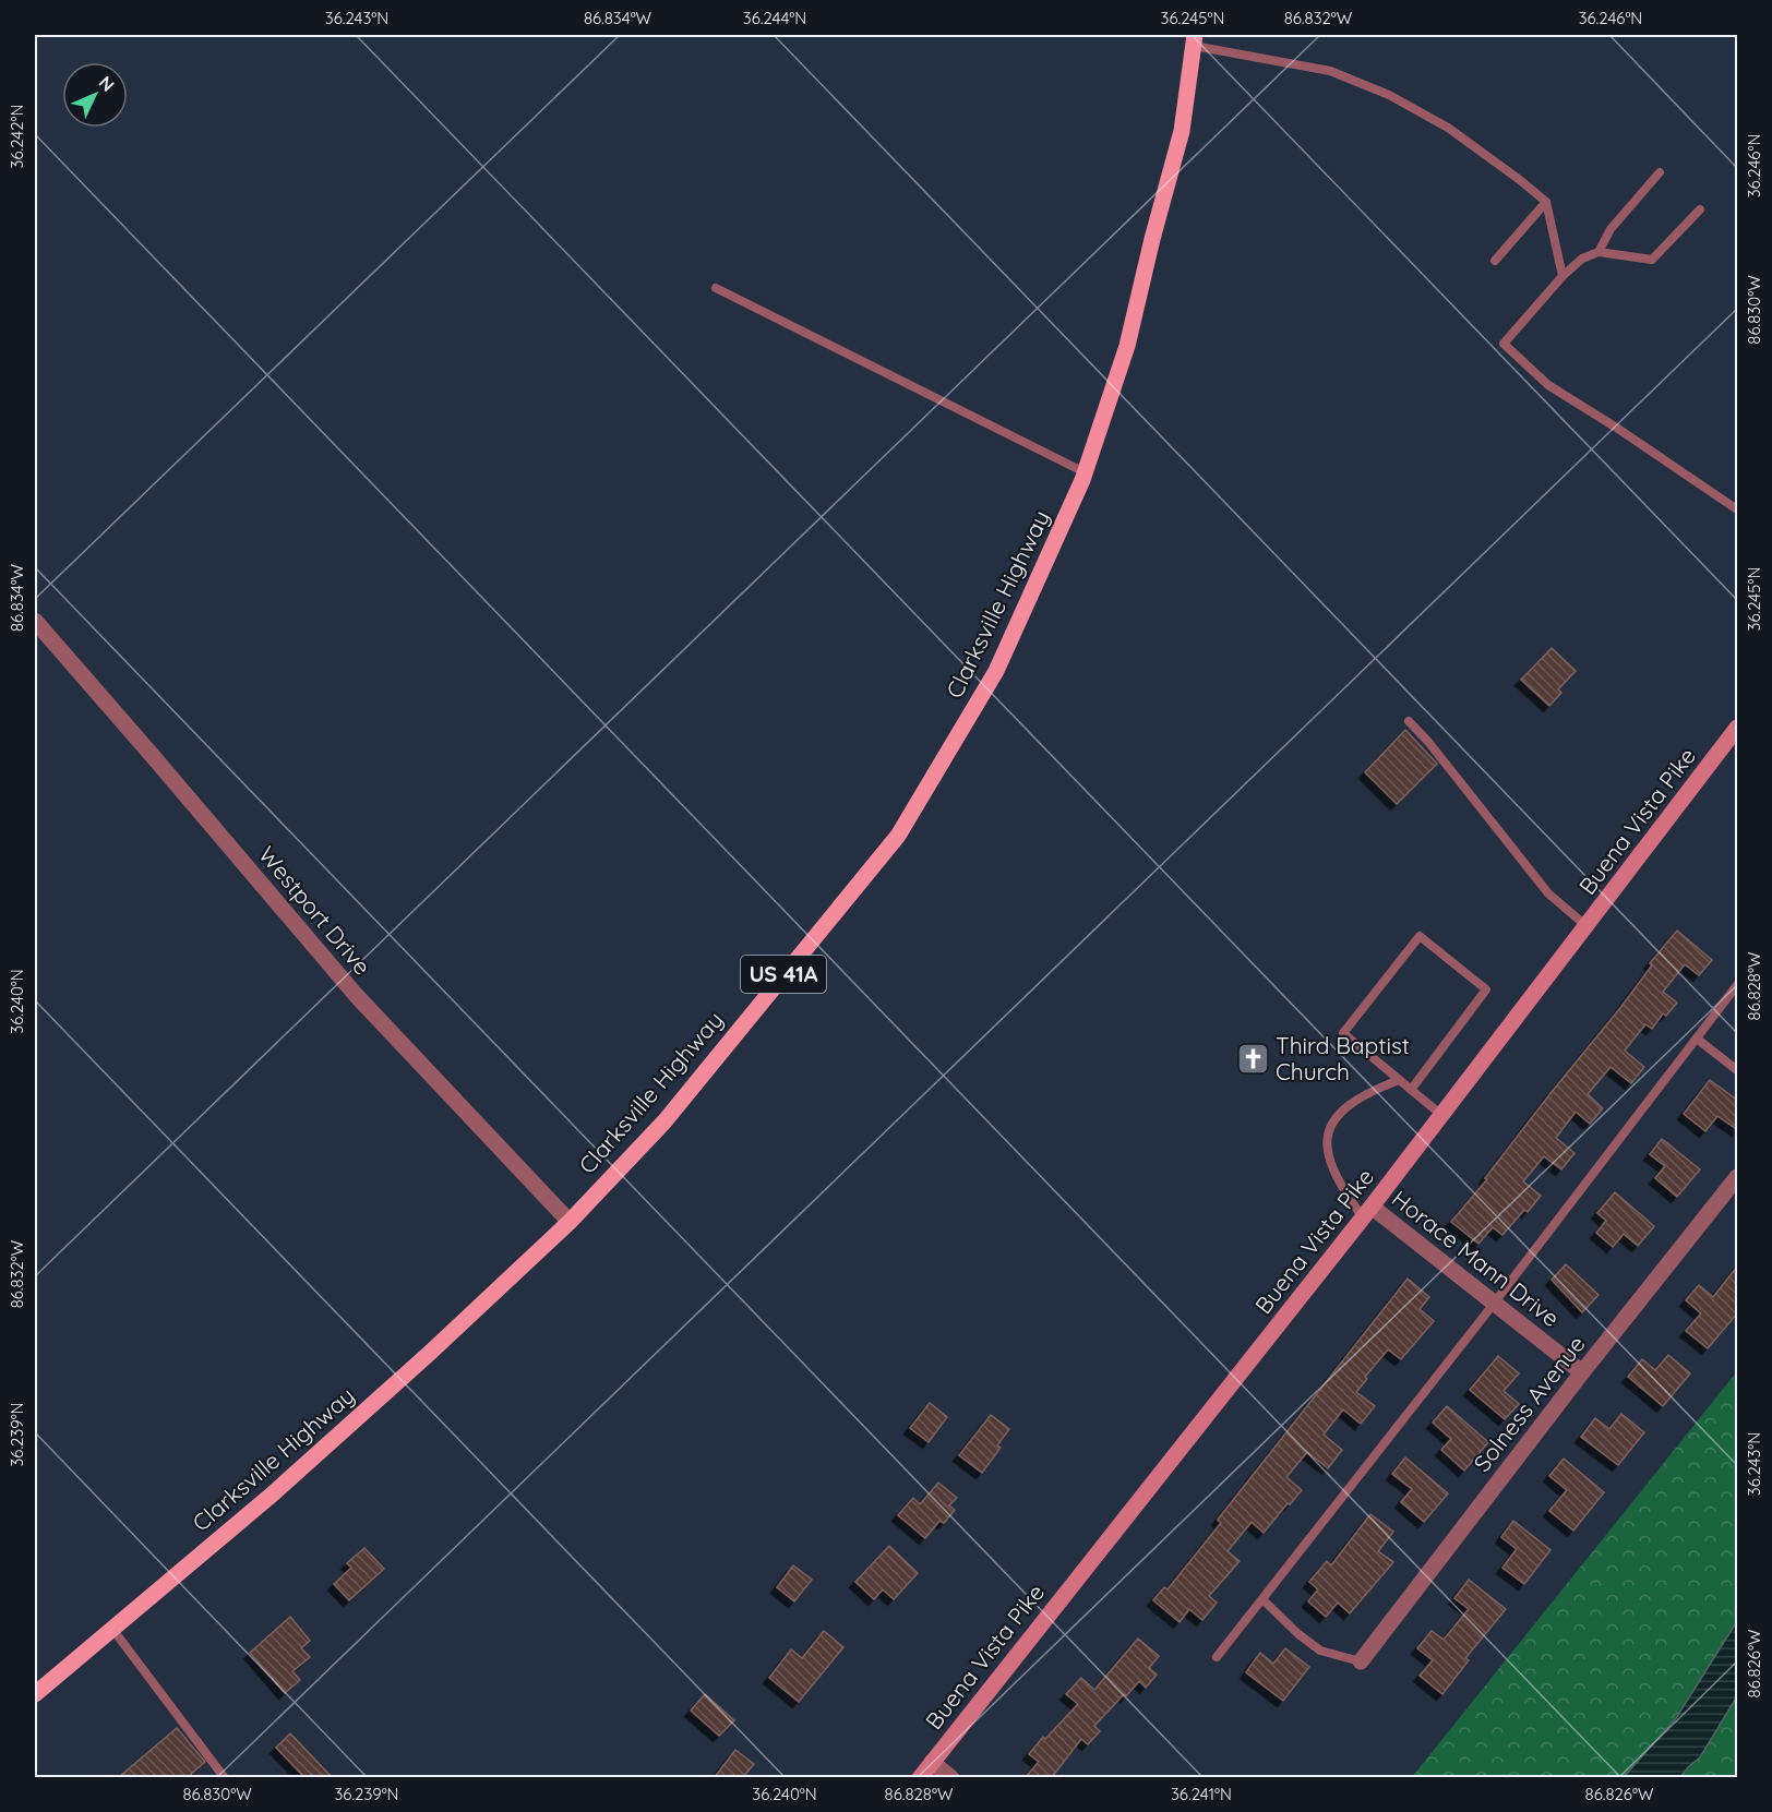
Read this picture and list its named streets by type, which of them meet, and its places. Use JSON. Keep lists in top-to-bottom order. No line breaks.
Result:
{"streets":{"main road":["Clarksville Highway","Buena Vista Pike","US 41A"],"street":["Westport Drive","Horace Mann Drive","Solness Avenue"]},"crossings":[["Clarksville Highway","Westport Drive"],["Buena Vista Pike","Horace Mann Drive"],["Horace Mann Drive","Solness Avenue"]],"places":{"church":["Third Baptist Church"]},"north":"top right","coordinates":["36.243°N","86.834°W","36.244°N","36.245°N","86.832°W","36.246°N","36.242°N","86.830°W","86.828°W","36.240°N","36.239°N","86.826°W","36.241°N"]}
